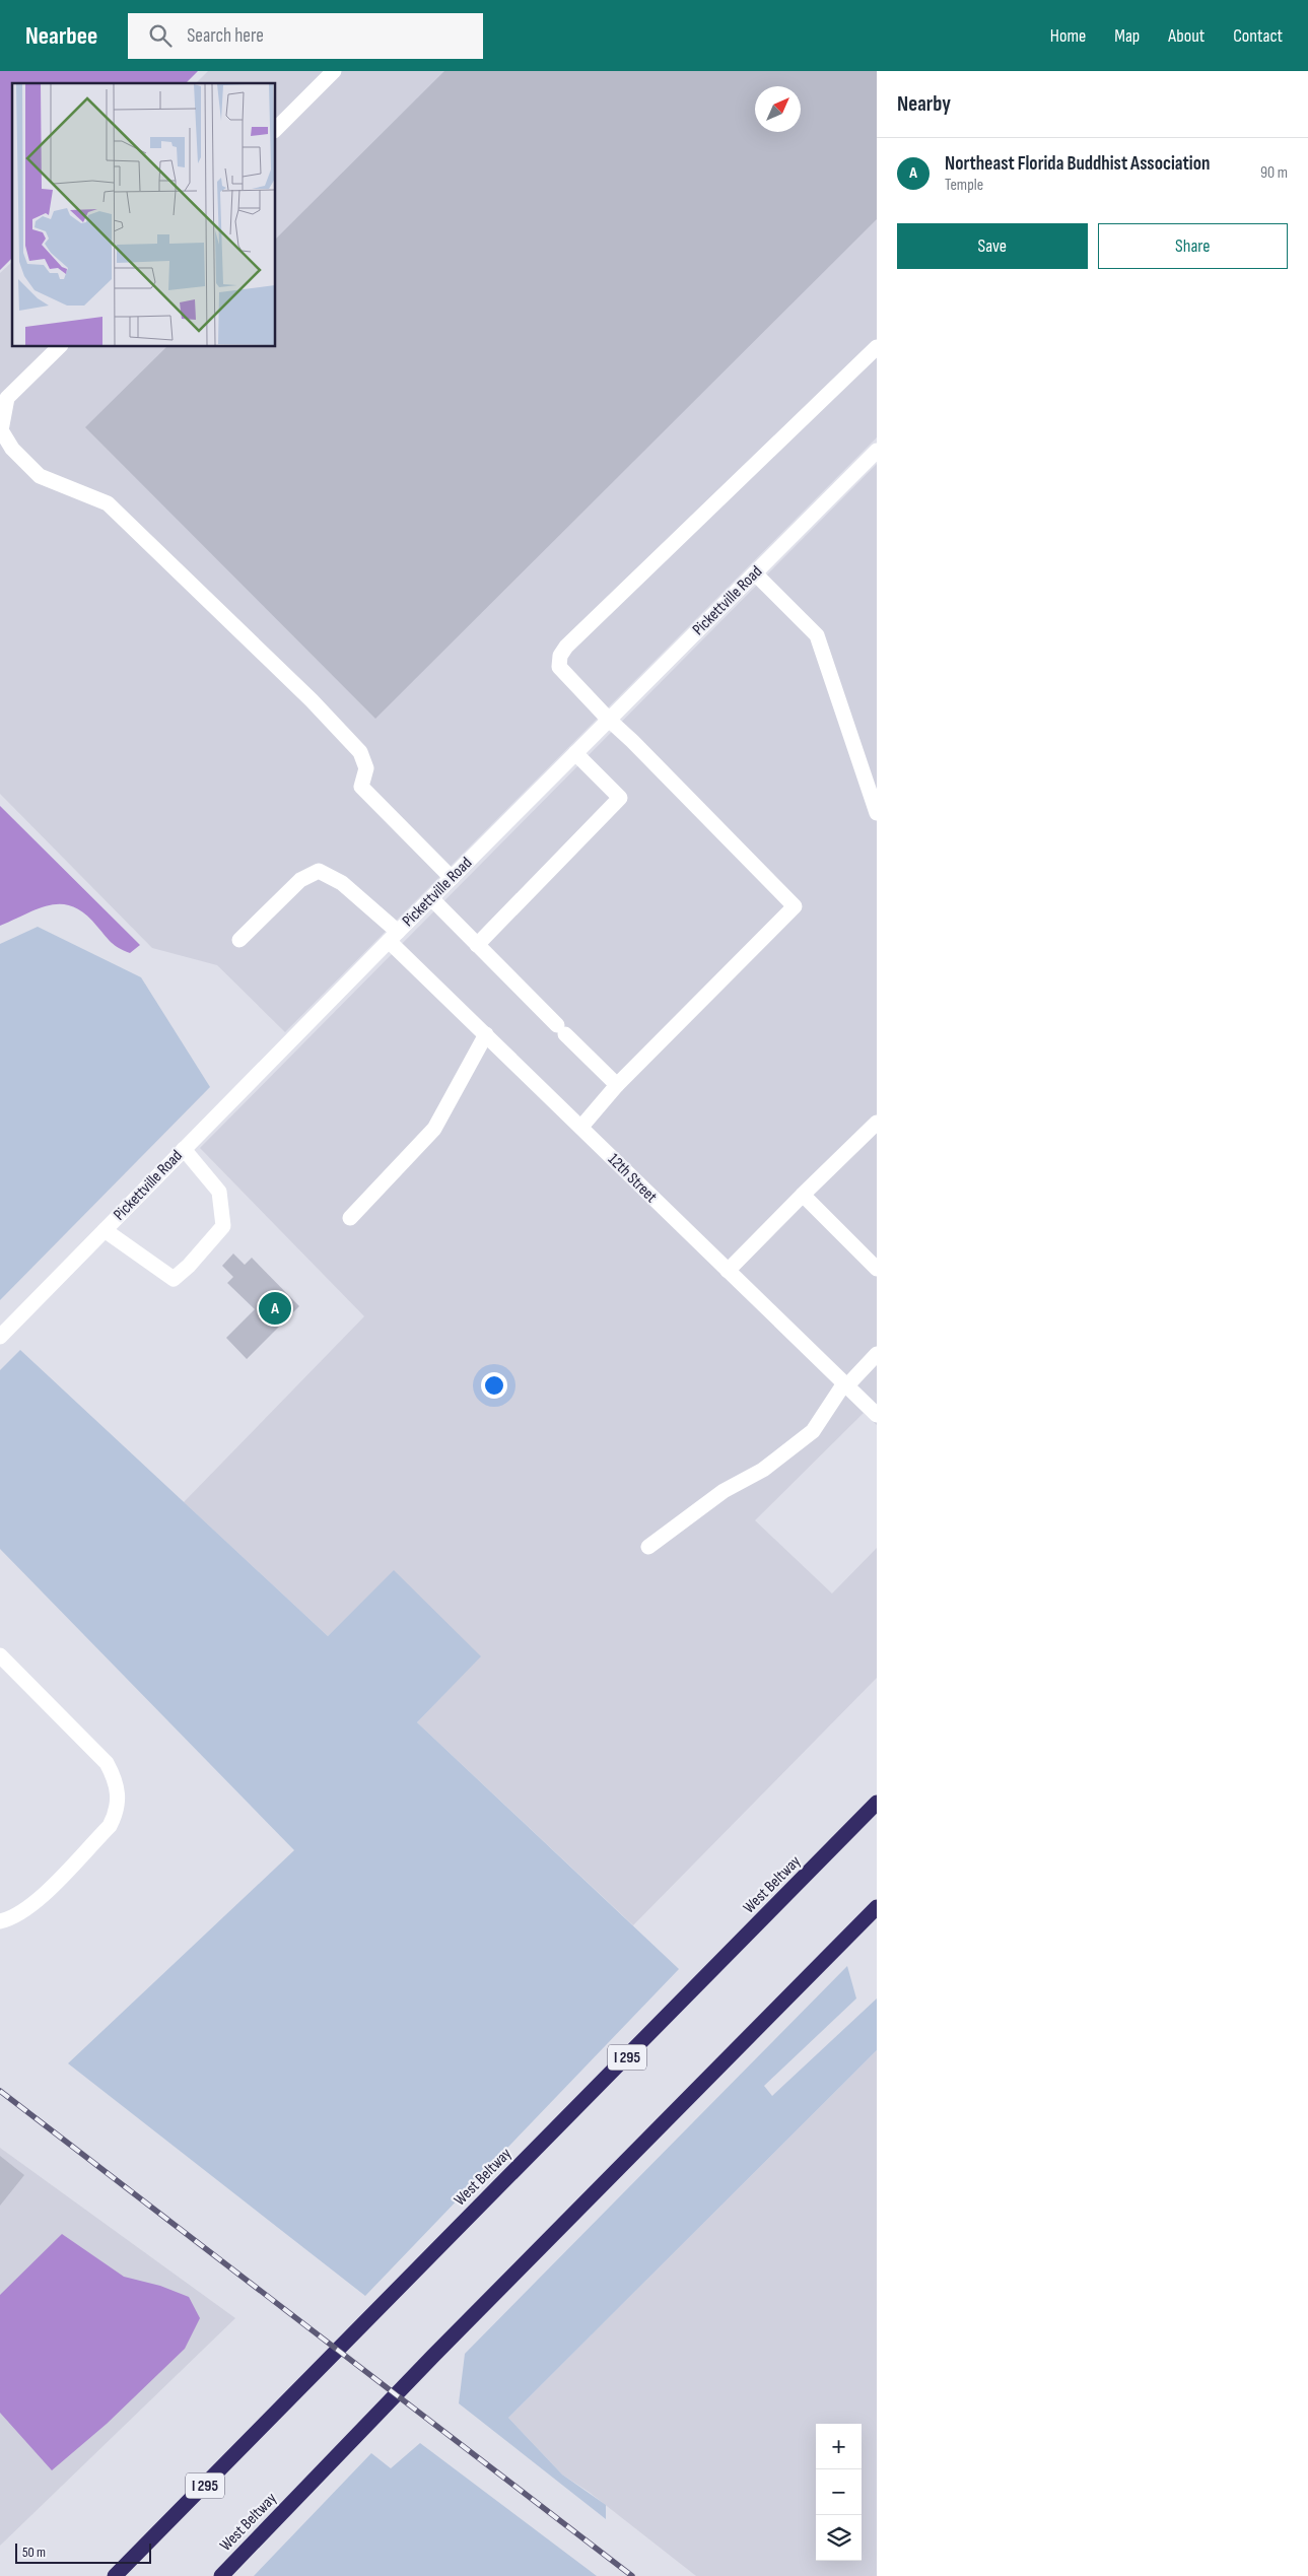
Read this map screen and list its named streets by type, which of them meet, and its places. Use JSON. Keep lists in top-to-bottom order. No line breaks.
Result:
{"streets":{"highway":["West Beltway","I 295"],"street":["Pickettville Road","12th Street"]},"crossings":[["Pickettville Road","12th Street"]],"scale_bar":"50 m","north":"top right","page":{"header":"Nearbee","search":"Search here","nav":["Home","Map","About","Contact"],"heading":"Nearby","list":[{"mark":"A","name":"Northeast Florida Buddhist Association","note":"Temple","value":"90 m"}],"buttons":["Save","Share"],"pins":"A","map_buttons":["+","−"],"scale":"50 m"}}
